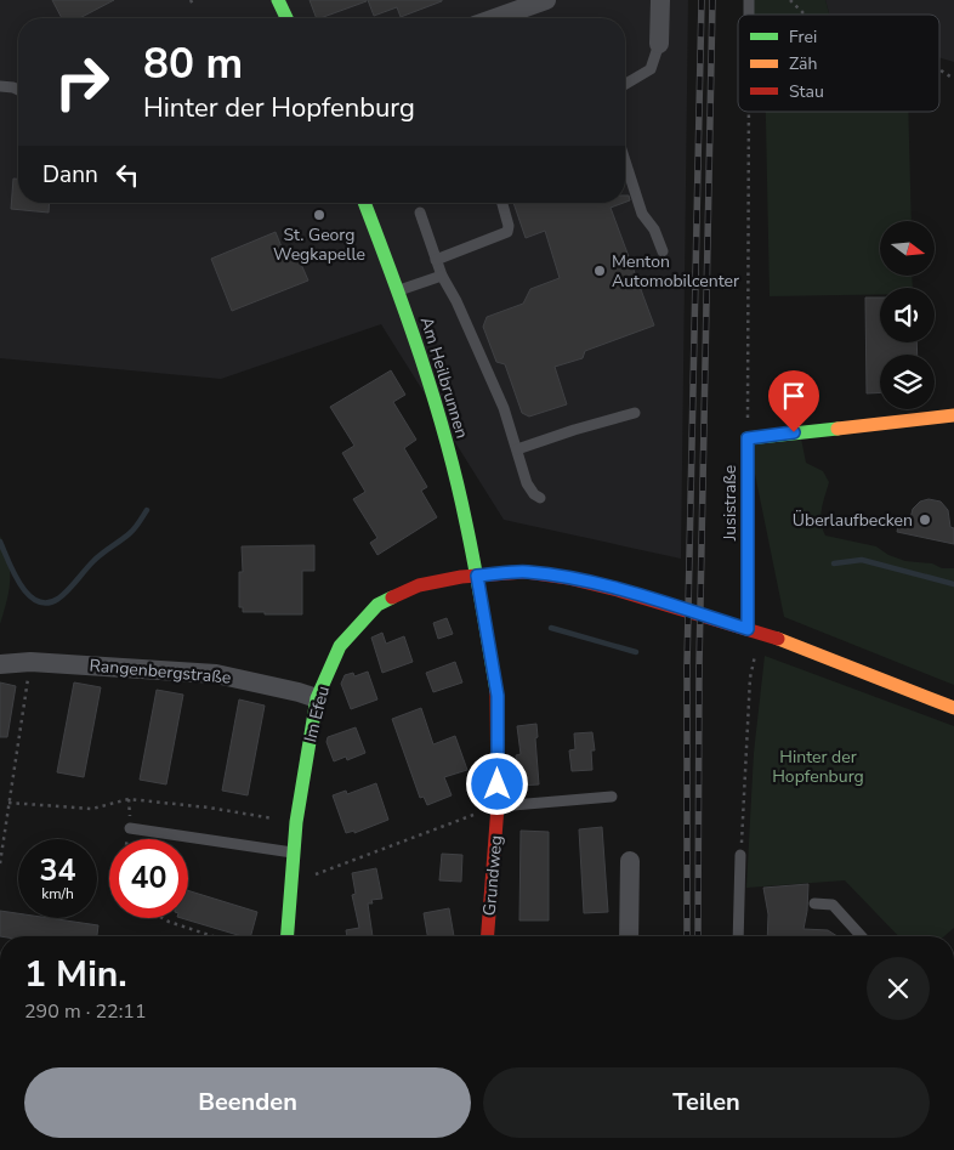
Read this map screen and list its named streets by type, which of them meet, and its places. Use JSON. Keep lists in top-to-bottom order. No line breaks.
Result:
{"streets":{"street":["Am Heilbrunnen","Jusistraße","Rangenbergstraße","Im Efeu","Grundweg"]},"crossings":[["Am Heilbrunnen","Im Efeu"],["Am Heilbrunnen","Grundweg"],["Rangenbergstraße","Im Efeu"],["Im Efeu","Grundweg"]],"parks":["Hinter der Hopfenburg"],"places":["St. Georg Wegkapelle","Menton Automobilcenter","Überlaufbecken"],"legend":["Frei","Zäh","Stau"],"north":"right","page":{"turn":["80 m","Hinter der Hopfenburg"],"then":"Dann","speed":"34 km/h","limit":"40","heading":["1 Min.","290 m · 22:11"],"buttons":["Beenden","Teilen"]}}
